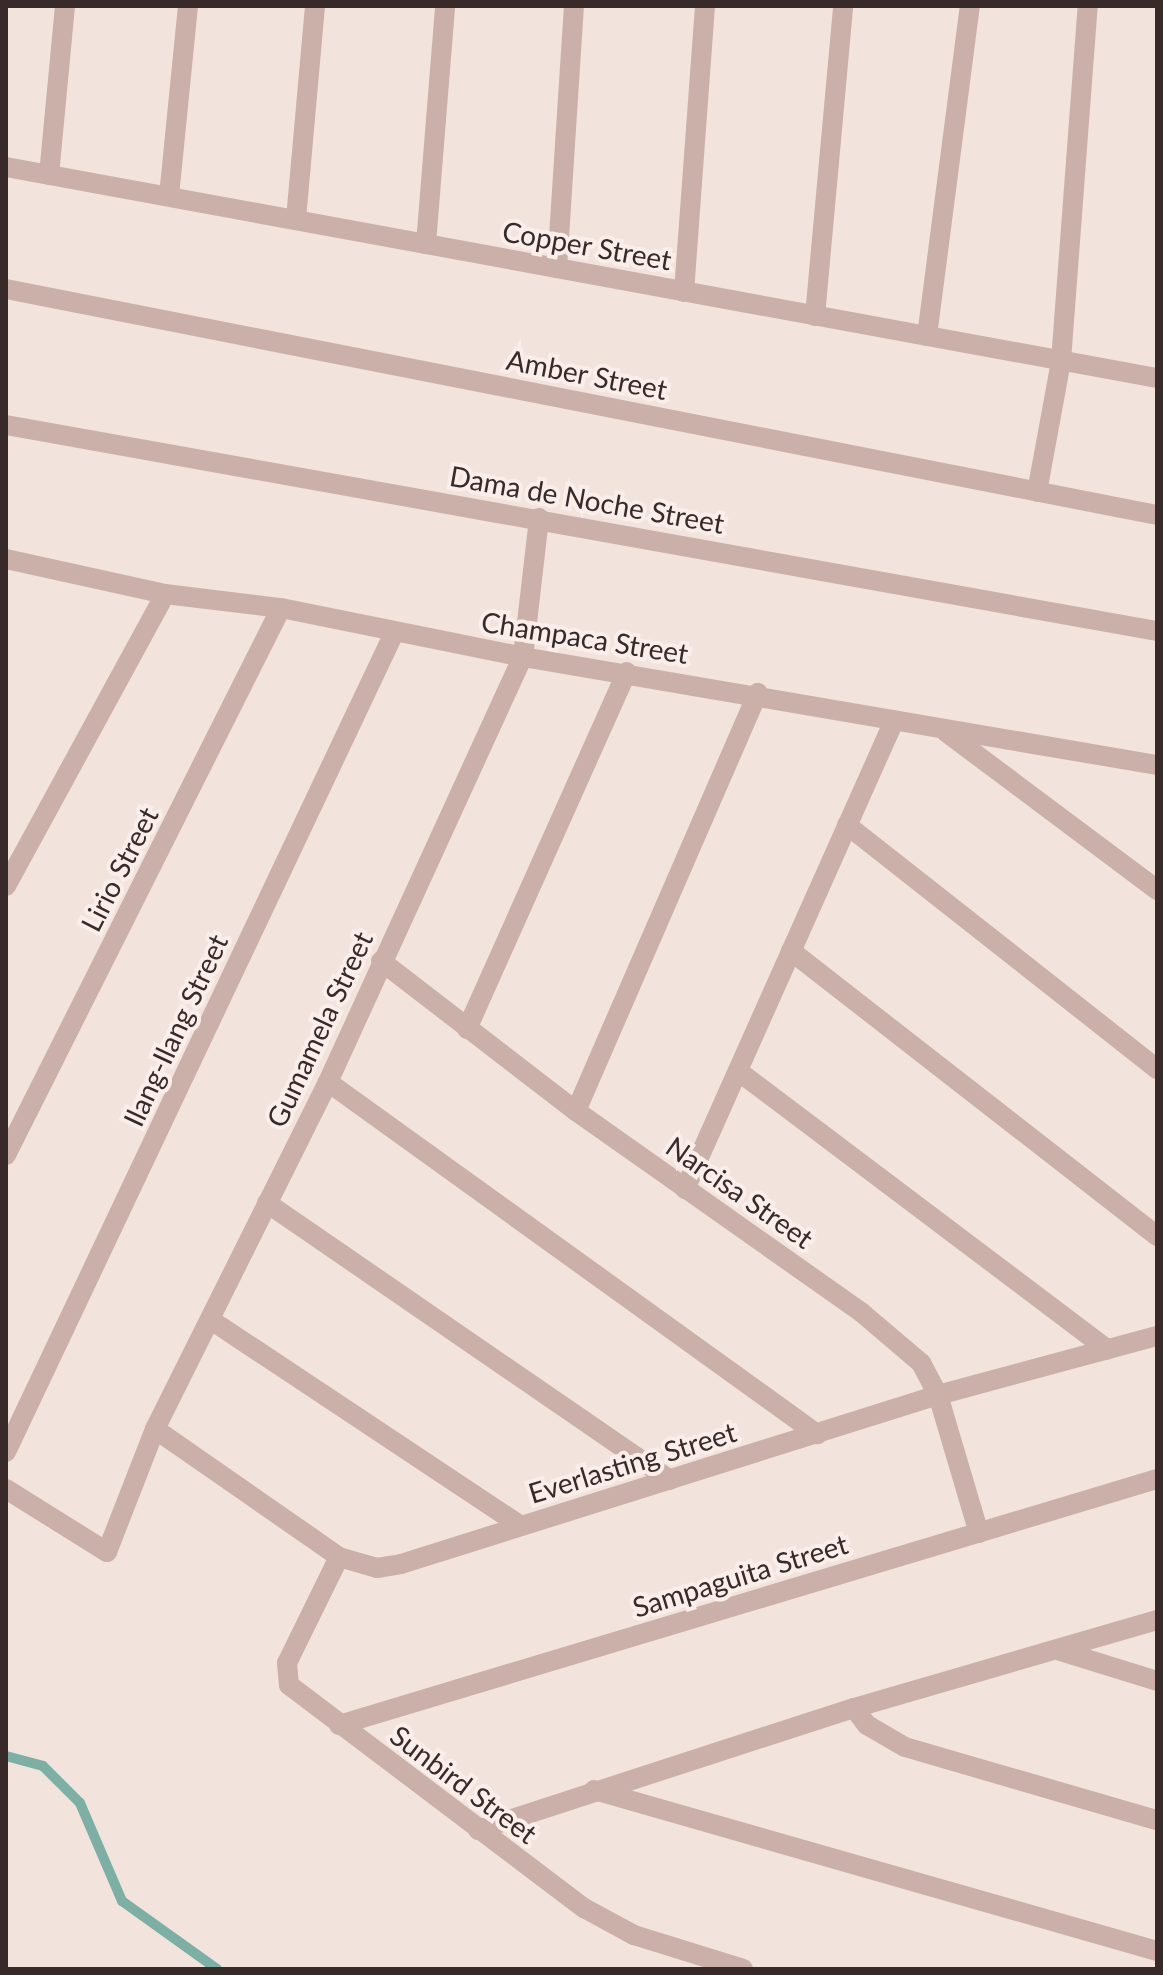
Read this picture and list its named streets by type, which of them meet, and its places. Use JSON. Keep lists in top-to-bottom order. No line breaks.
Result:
{"streets":{"street":["Copper Street","Amber Street","Dama de Noche Street","Champaca Street","Lirio Street","Gumamela Street","Ilang-Ilang Street","Narcisa Street","Everlasting Street","Sampaguita Street","Sunbird Street"]},"crossings":[["Dama de Noche Street","Gumamela Street"],["Champaca Street","Lirio Street"],["Champaca Street","Gumamela Street"],["Champaca Street","Ilang-Ilang Street"],["Gumamela Street","Narcisa Street"],["Gumamela Street","Everlasting Street"],["Narcisa Street","Everlasting Street"],["Narcisa Street","Sampaguita Street"],["Everlasting Street","Sunbird Street"],["Sampaguita Street","Sunbird Street"]]}
